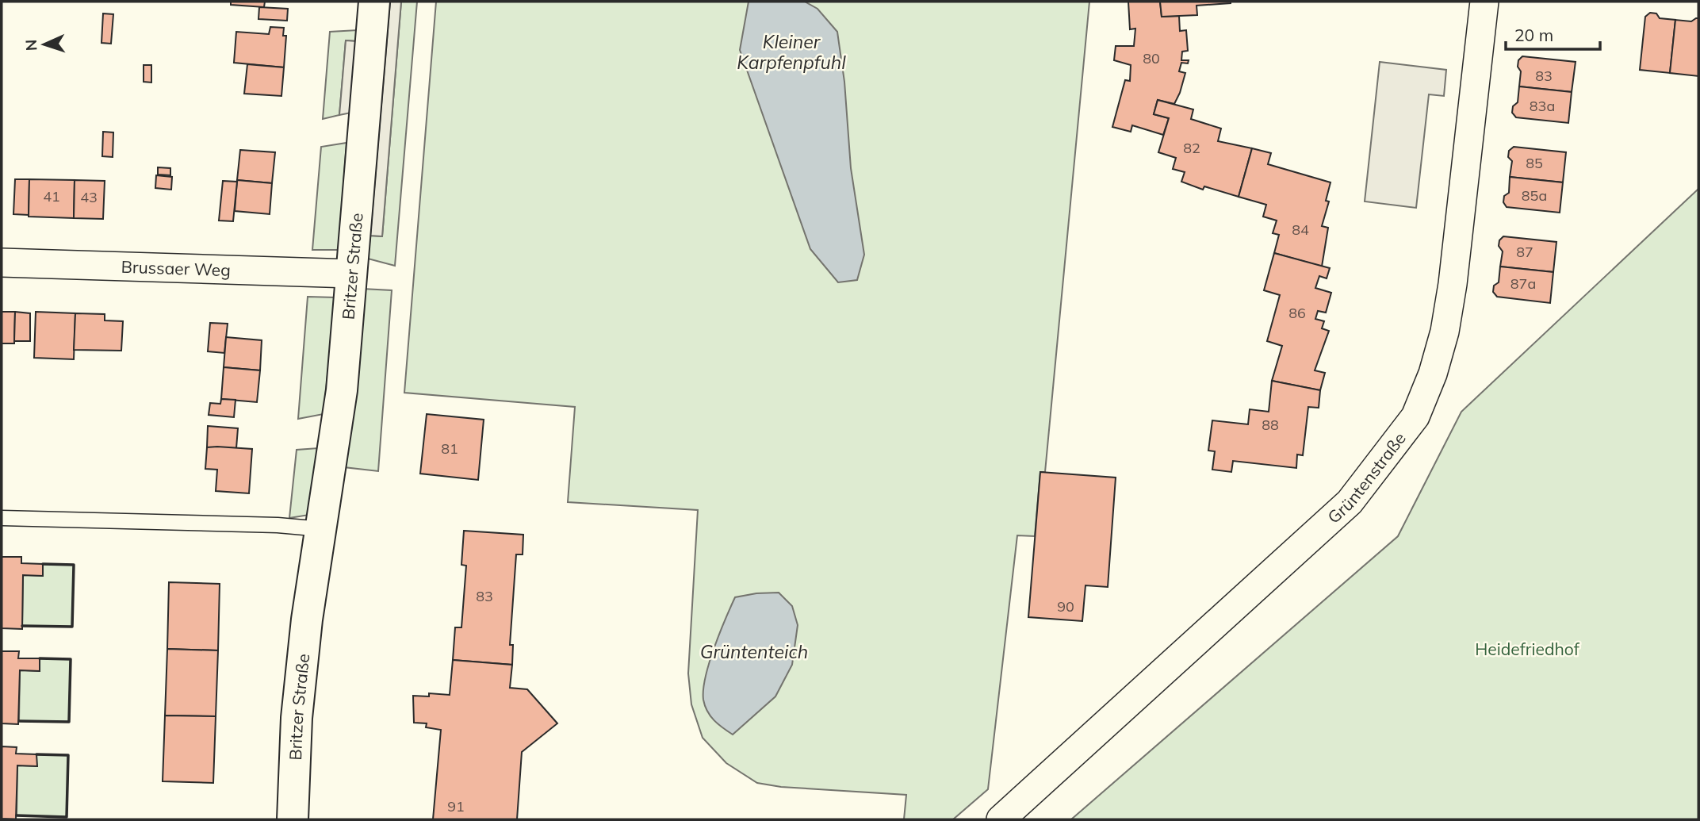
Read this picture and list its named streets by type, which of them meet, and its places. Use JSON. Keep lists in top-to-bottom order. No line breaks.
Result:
{"streets":{"main road":["Britzer Straße"],"street":["Brussaer Weg","Grüntenstraße"]},"crossings":[["Britzer Straße","Brussaer Weg"]],"water":["Kleiner Karpfenpfuhl","Grüntenteich"],"parks":["Heidefriedhof"],"house_numbers":["80","83","83a","82","85","85a","41","43","84","87","87a","86","88","81","83","90","91"],"scale_bar":"20 m","north":"left"}
